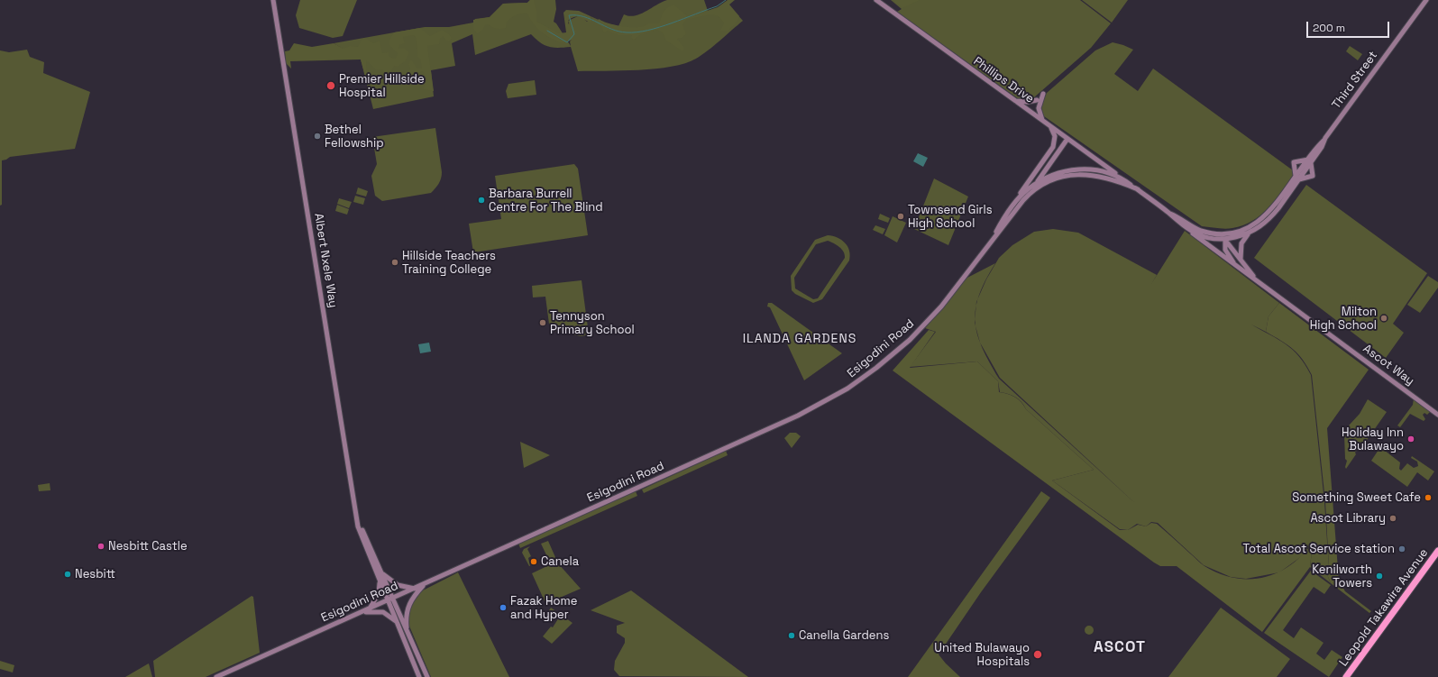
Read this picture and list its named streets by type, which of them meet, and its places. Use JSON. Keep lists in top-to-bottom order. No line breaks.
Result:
{"streets":{"highway":["Leopold Takawira Avenue"],"main road":["Phillips Drive","Third Street","Albert Nxele Way","Esigodini Road","Ascot Way"]},"crossings":[["Phillips Drive","Esigodini Road"],["Third Street","Esigodini Road"],["Albert Nxele Way","Esigodini Road"]],"districts":["ILANDA GARDENS","ASCOT"],"places":["Premier Hillside Hospital","Bethel Fellowship","Barbara Burrell Centre For The Blind","Townsend Girls High School","Hillside Teachers Training College","Milton High School","Tennyson Primary School","Holiday Inn Bulawayo","Something Sweet Cafe","Ascot Library","Nesbitt Castle","Total Ascot Service station","Canela","Nesbitt","Kenilworth Towers","Fazak Home and Hyper","Canella Gardens","United Bulawayo Hospitals"],"scale_bar":"200 m"}
